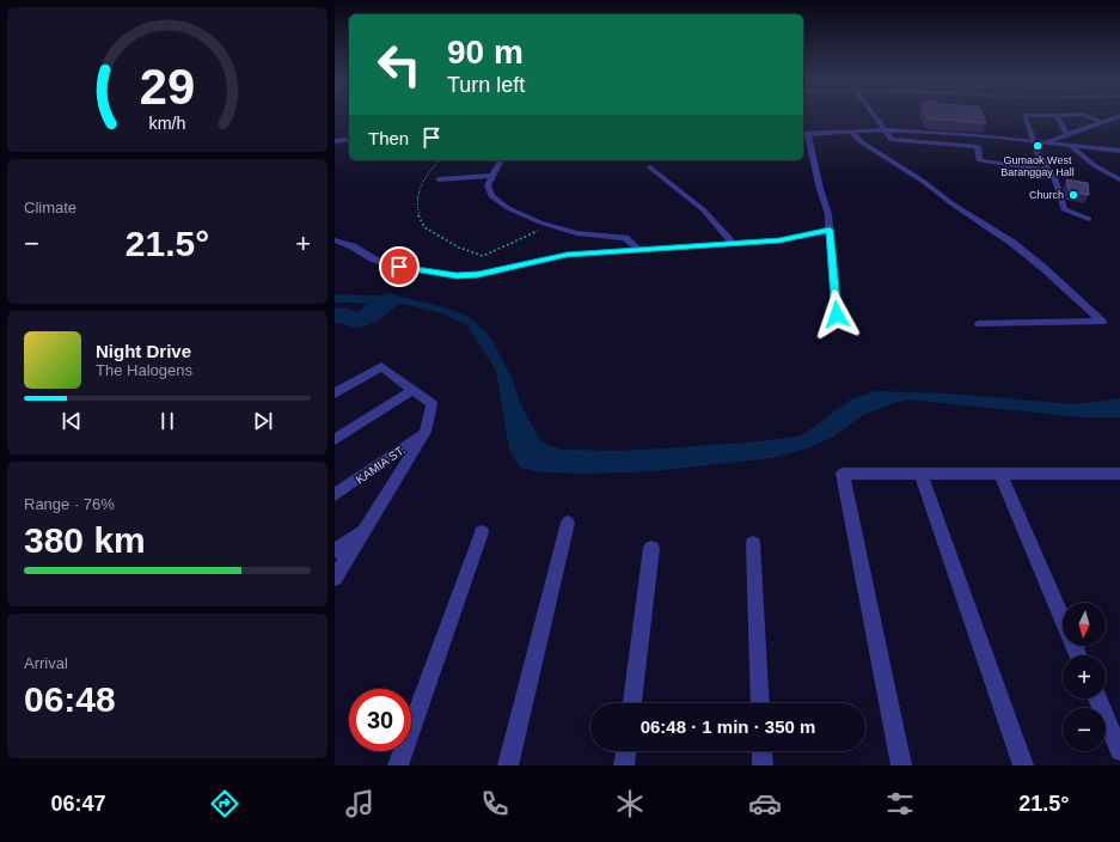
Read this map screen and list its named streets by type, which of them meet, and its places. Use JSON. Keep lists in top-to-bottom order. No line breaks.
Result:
{"streets":{"street":["KAMIA ST."]},"places":["Gumaok West Baranggay Hall","Church"],"north":"bottom","page":{"turn":["90 m","Turn left"],"then":"Then","tile":["Climate",["Range · 76%","380 km"],["Arrival","06:48"]],"heat":["−","21.5°","+"],"song":["Night Drive","The Halogens"],"map_buttons":["+","−"],"limit":"30","trip":"06:48 · 1 min · 350 m","tabs":["06:47","21.5°"],"gauge":["29","km/h"]}}
